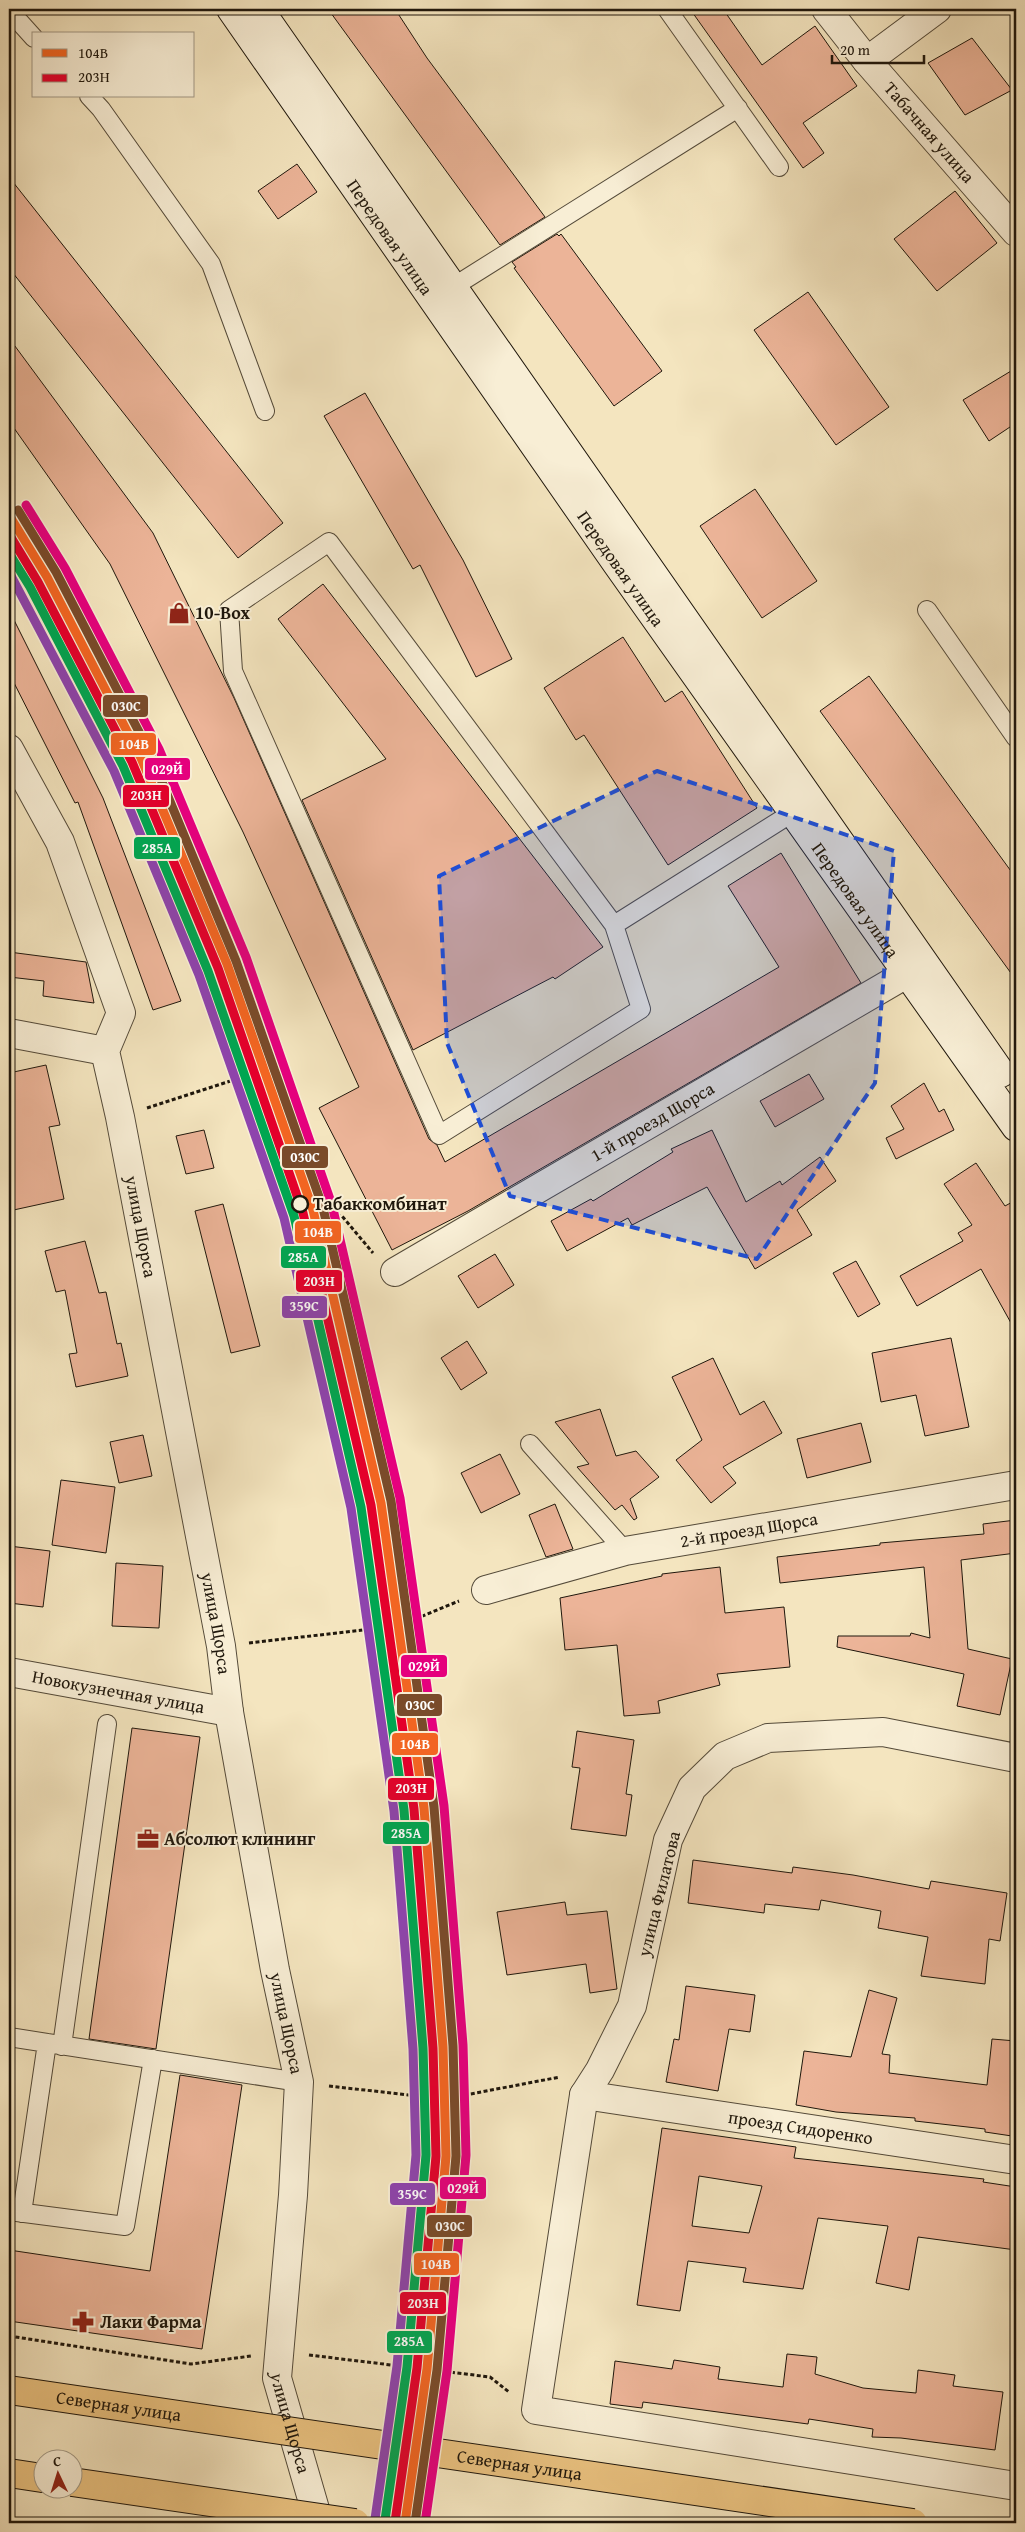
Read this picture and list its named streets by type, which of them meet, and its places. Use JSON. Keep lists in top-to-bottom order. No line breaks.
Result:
{"streets":{"main road":["Северная улица"],"street":["Табачная улица","Передовая улица","1-й проезд Щорса","улица Щорса","2-й проезд Щорса","Новокузнечная улица","улица Филатова","проезд Сидоренко"]},"crossings":[["Передовая улица","1-й проезд Щорса"],["улица Щорса","Новокузнечная улица"],["улица Филатова","проезд Сидоренко"]],"places":{"shop":["10-Box"],"other":["Табаккомбинат"],"office":["Абсолют клининг"],"pharmacy":["Лаки Фарма"]},"lines":["transit line 029Й","transit line 030C","transit line 104В","transit line 203Н","transit line 285А","transit line 359С"],"legend":["104В","203Н"],"scale_bar":"20 m","north":"top"}
